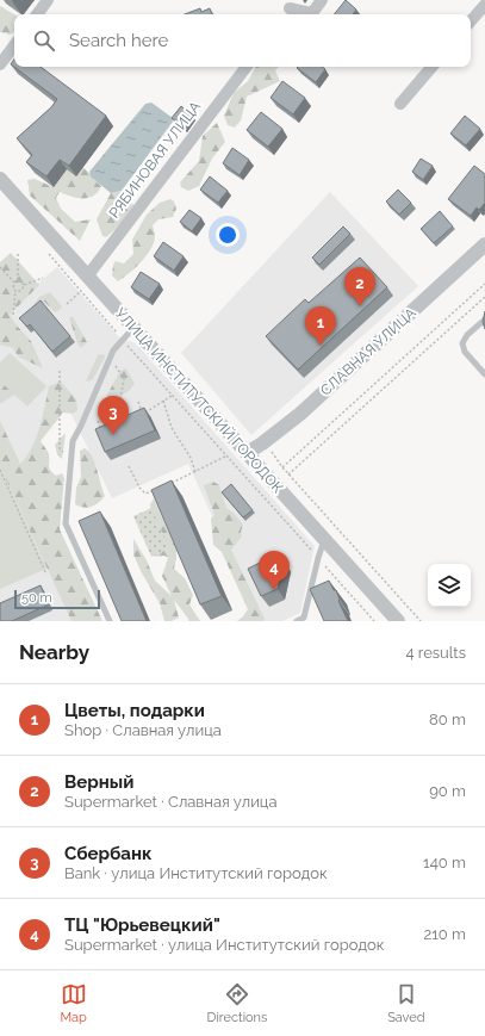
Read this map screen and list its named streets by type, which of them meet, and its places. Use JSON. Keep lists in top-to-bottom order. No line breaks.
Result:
{"streets":{"street":["РЯБИНОВАЯ УЛИЦА","СЛАВНАЯ УЛИЦА","УЛИЦА ИНСТИТУТСКИЙ ГОРОДОК"]},"crossings":[["РЯБИНОВАЯ УЛИЦА","УЛИЦА ИНСТИТУТСКИЙ ГОРОДОК"],["СЛАВНАЯ УЛИЦА","УЛИЦА ИНСТИТУТСКИЙ ГОРОДОК"]],"scale_bar":"50 m","page":{"search":"Search here","pins":["2","1","3","4"],"scale":"50 m","heading":["Nearby","4 results"],"list":[{"mark":"1","name":"Цветы, подарки","note":"Shop · Славная улица","value":"80 m"},{"mark":"2","name":"Верный","note":"Supermarket · Славная улица","value":"90 m"},{"mark":"3","name":"Сбербанк","note":"Bank · улица Институтский городок","value":"140 m"},{"mark":"4","name":"ТЦ \"Юрьевецкий\"","note":"Supermarket · улица Институтский городок","value":"210 m"}],"nav":["Map","Directions","Saved"]}}
